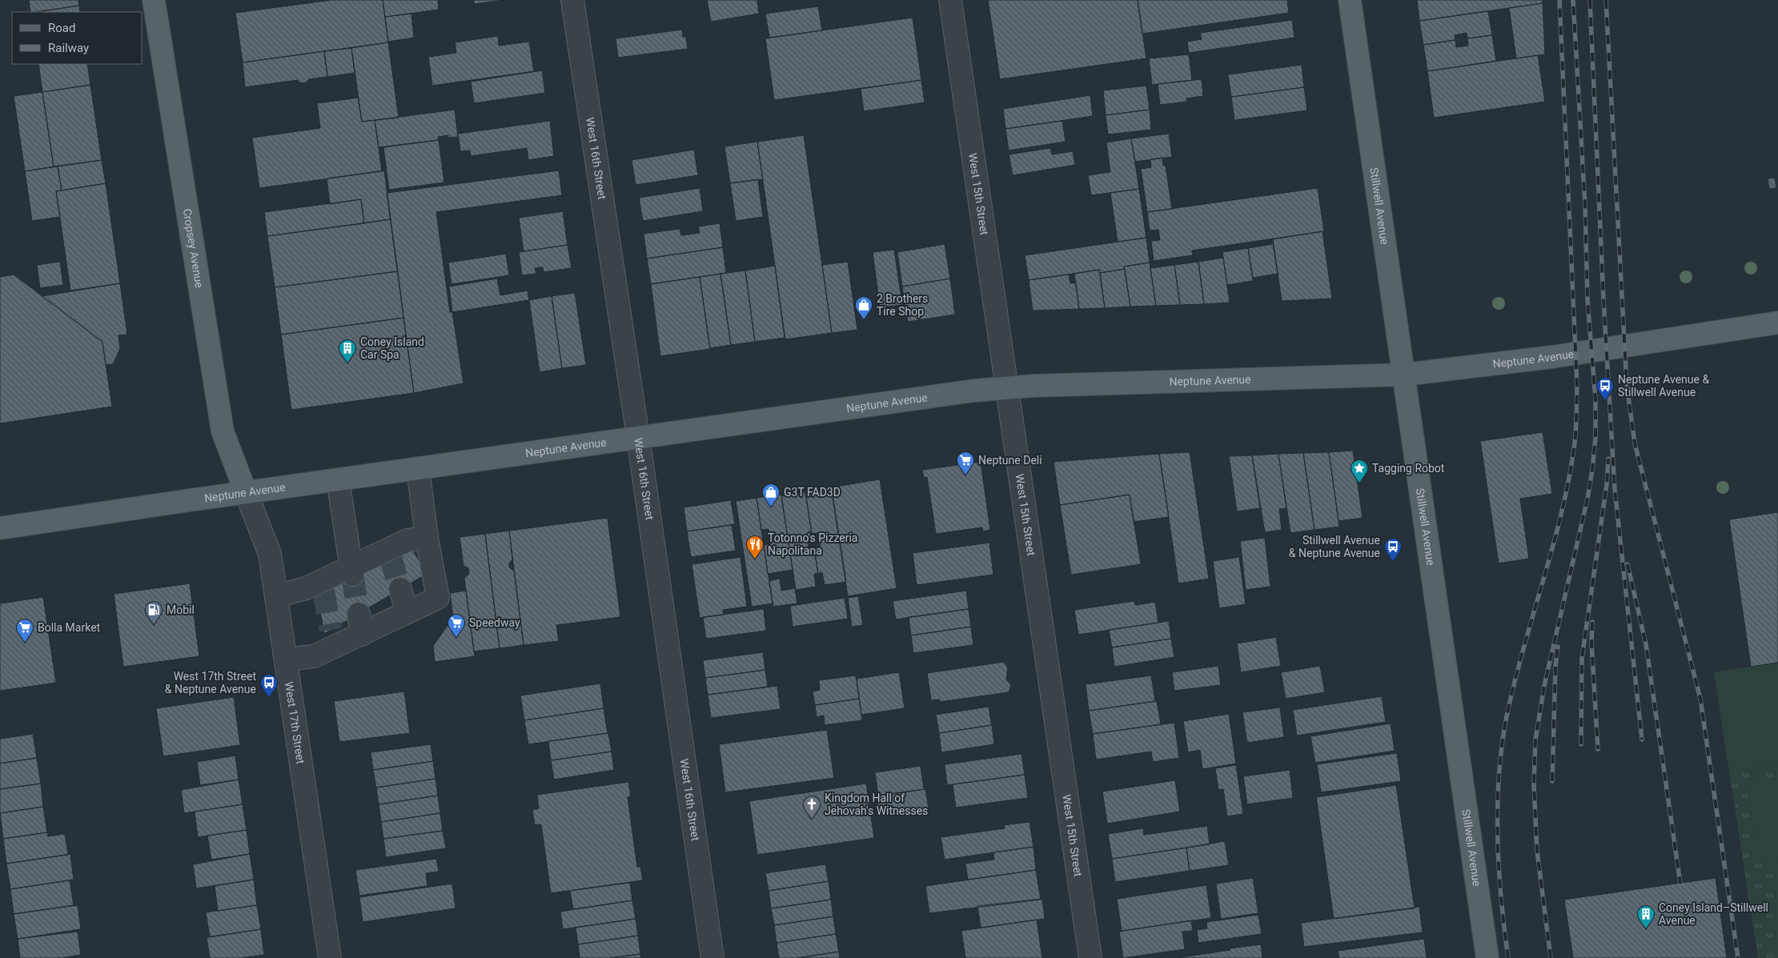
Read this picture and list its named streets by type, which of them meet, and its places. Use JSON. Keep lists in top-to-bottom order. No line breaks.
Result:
{"streets":{"main road":["Stillwell Avenue","Cropsey Avenue","Neptune Avenue"],"street":["West 16th Street","West 15th Street","West 17th Street"]},"crossings":[["West 16th Street","Neptune Avenue"],["West 15th Street","Neptune Avenue"],["Stillwell Avenue","Neptune Avenue"],["Cropsey Avenue","Neptune Avenue"],["Cropsey Avenue","West 17th Street"],["Neptune Avenue","West 17th Street"]],"places":{"shop":["2 Brothers Tire Shop","G3T FAD3D"],"building":["Coney Island Car Spa","Coney Island–Stillwell Avenue"],"bus stop":["Neptune Avenue & Stillwell Avenue","Stillwell Avenue & Neptune Avenue","West 17th Street & Neptune Avenue"],"supermarket":["Neptune Deli","Speedway","Bolla Market"],"place":["Tagging Robot"],"restaurant":["Totonno's Pizzeria Napolitana"],"fuel station":["Mobil"],"church":["Kingdom Hall of Jehovah's Witnesses"]},"legend":["Road","Railway"]}
